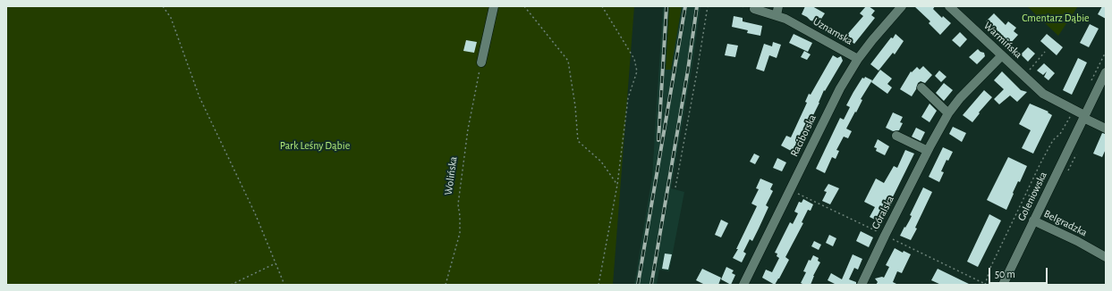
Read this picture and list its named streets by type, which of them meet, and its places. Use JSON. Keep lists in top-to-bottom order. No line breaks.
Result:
{"streets":{"street":["Uznamska","Warmińska","Raciborska","Goleniowska","Góralska","Belgradzka"],"path":["Wolińska"]},"crossings":[["Uznamska","Raciborska"],["Warmińska","Goleniowska"],["Warmińska","Góralska"],["Goleniowska","Belgradzka"]],"parks":["Cmentarz Dąbie","Park Leśny Dąbie"],"scale_bar":"50 m"}
